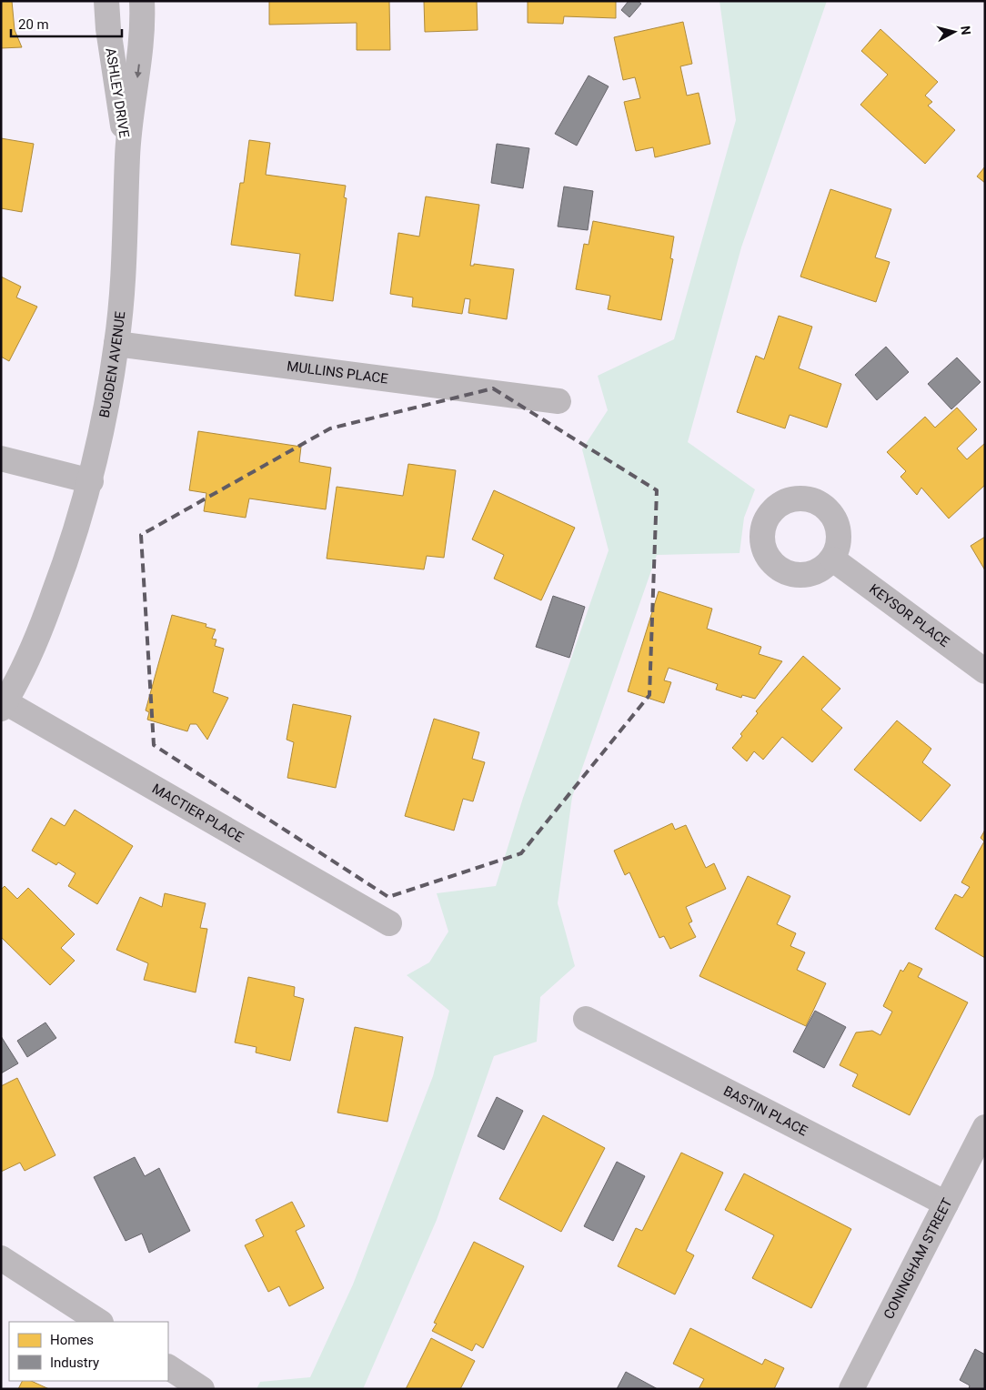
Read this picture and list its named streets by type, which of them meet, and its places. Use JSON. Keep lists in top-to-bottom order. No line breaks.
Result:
{"streets":{"street":["ASHLEY DRIVE","BUGDEN AVENUE","MULLINS PLACE","KEYSOR PLACE","MACTIER PLACE","BASTIN PLACE","CONINGHAM STREET"]},"crossings":[["ASHLEY DRIVE","BUGDEN AVENUE"],["BUGDEN AVENUE","MULLINS PLACE"],["BUGDEN AVENUE","MACTIER PLACE"],["BASTIN PLACE","CONINGHAM STREET"]],"legend":["Homes","Industry"],"scale_bar":"20 m","north":"right"}
